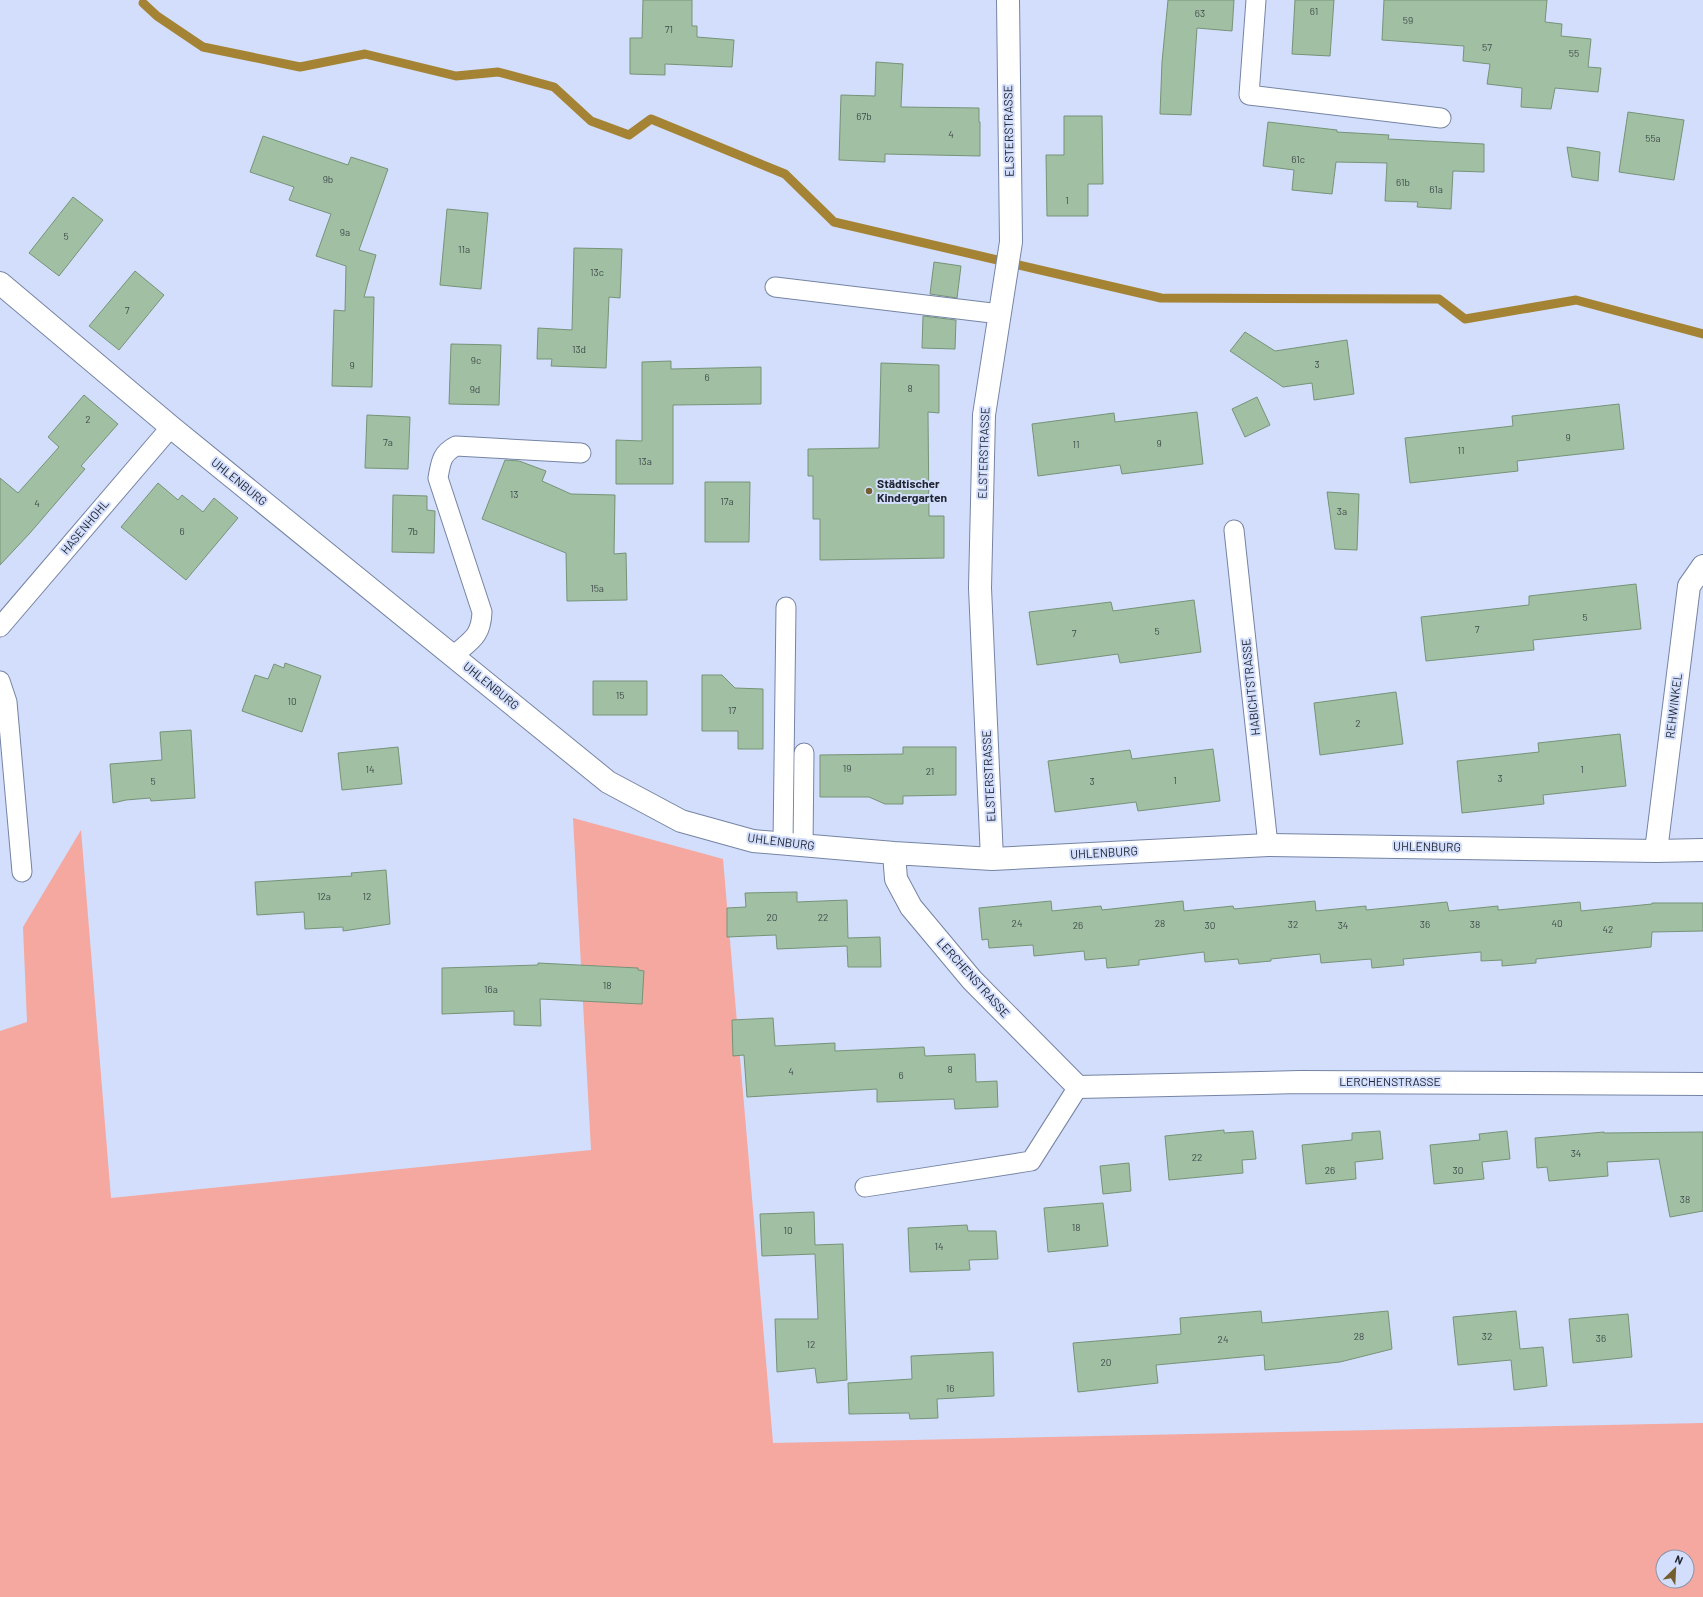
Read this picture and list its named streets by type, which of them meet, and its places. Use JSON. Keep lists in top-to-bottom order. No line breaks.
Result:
{"streets":{"street":["ELSTERSTRASSE","UHLENBURG","REHWINKEL","LERCHENSTRASSE"],"lane":["HASENHOHL","HABICHTSTRASSE"]},"crossings":[["ELSTERSTRASSE","UHLENBURG"],["UHLENBURG","HASENHOHL"],["UHLENBURG","HABICHTSTRASSE"],["UHLENBURG","REHWINKEL"],["UHLENBURG","LERCHENSTRASSE"]],"places":["Städtischer Kindergarten"],"house_numbers":["61","63","59","71","57","55","67b","4","55a","61c","9b","61b","61a","1","9a","5","11a","13c","7","13d","9c","3","9","6","8","9d","2","9","7a","9","11","11","13a","13","17a","4","3a","6","7b","15a","5","7","5","7","15","10","17","2","19","14","1","21","3","1","5","3","12a","12","20","22","24","28","40","32","36","38","26","30","34","42","18","16a","8","4","6","34","22","26","30","38","18","10","14","28","32","36","24","12","20","16"],"north":"top right"}
